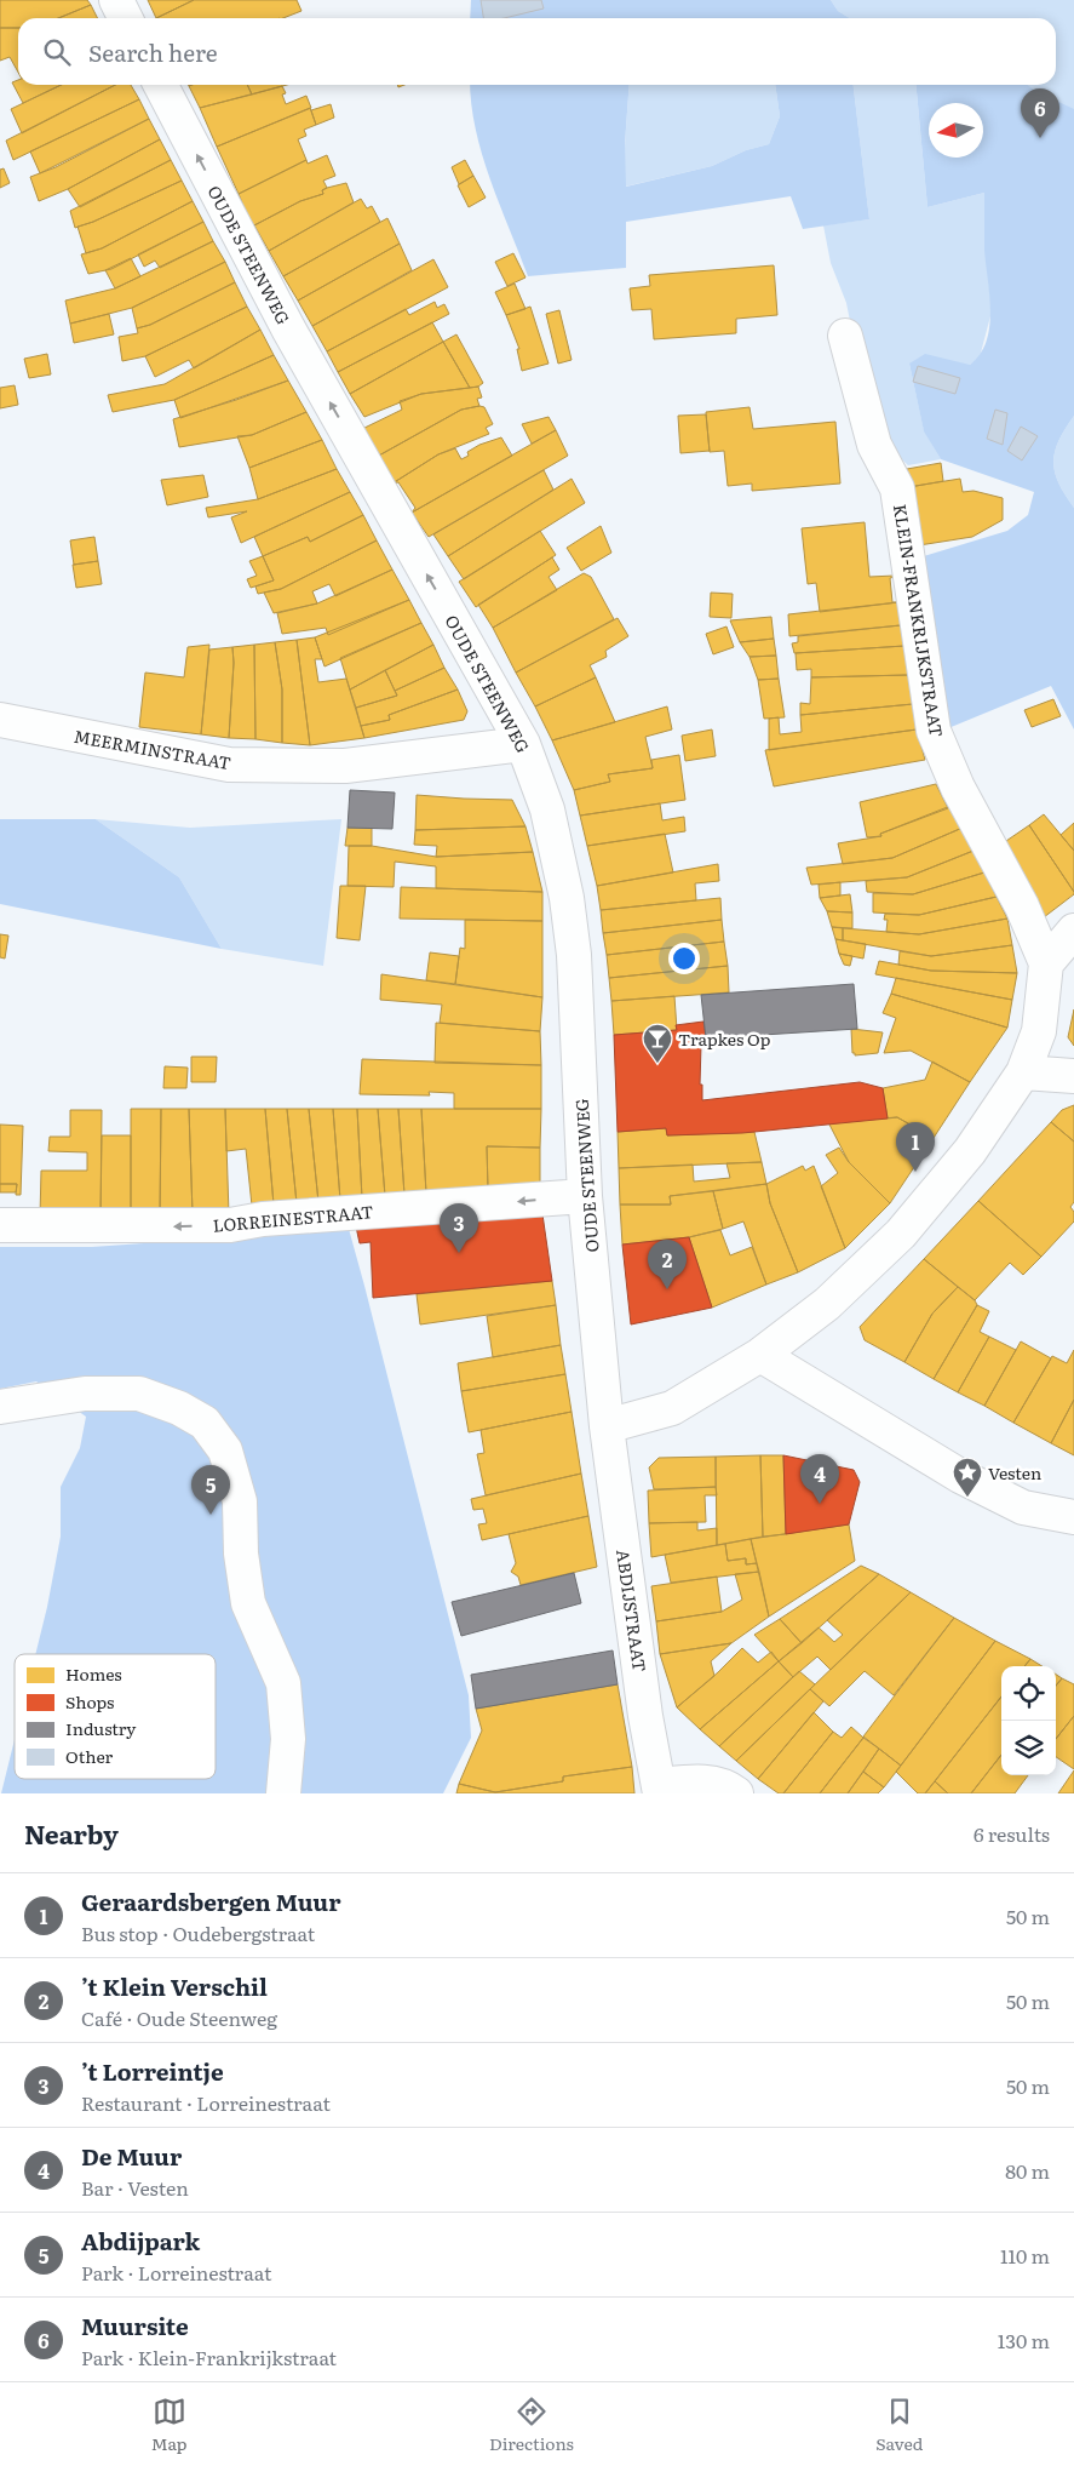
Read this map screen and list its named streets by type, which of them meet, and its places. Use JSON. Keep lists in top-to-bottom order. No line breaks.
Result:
{"streets":{"street":["OUDE STEENWEG","KLEIN-FRANKRIJKSTRAAT","MEERMINSTRAAT","LORREINESTRAAT","ABDIJSTRAAT"]},"crossings":[["OUDE STEENWEG","MEERMINSTRAAT"],["OUDE STEENWEG","LORREINESTRAAT"],["OUDE STEENWEG","ABDIJSTRAAT"]],"one_way":["OUDE STEENWEG","LORREINESTRAAT"],"places":{"bar":["Trapkes Op"],"place":["Vesten"]},"legend":["Homes","Shops","Industry","Other"],"north":"left","page":{"search":"Search here","pins":["6","1","3","2","4","5"],"heading":["Nearby","6 results"],"list":[{"mark":"1","name":"Geraardsbergen Muur","note":"Bus stop · Oudebergstraat","value":"50 m"},{"mark":"2","name":"’t Klein Verschil","note":"Café · Oude Steenweg","value":"50 m"},{"mark":"3","name":"’t Lorreintje","note":"Restaurant · Lorreinestraat","value":"50 m"},{"mark":"4","name":"De Muur","note":"Bar · Vesten","value":"80 m"},{"mark":"5","name":"Abdijpark","note":"Park · Lorreinestraat","value":"110 m"},{"mark":"6","name":"Muursite","note":"Park · Klein-Frankrijkstraat","value":"130 m"}],"nav":["Map","Directions","Saved"]}}
